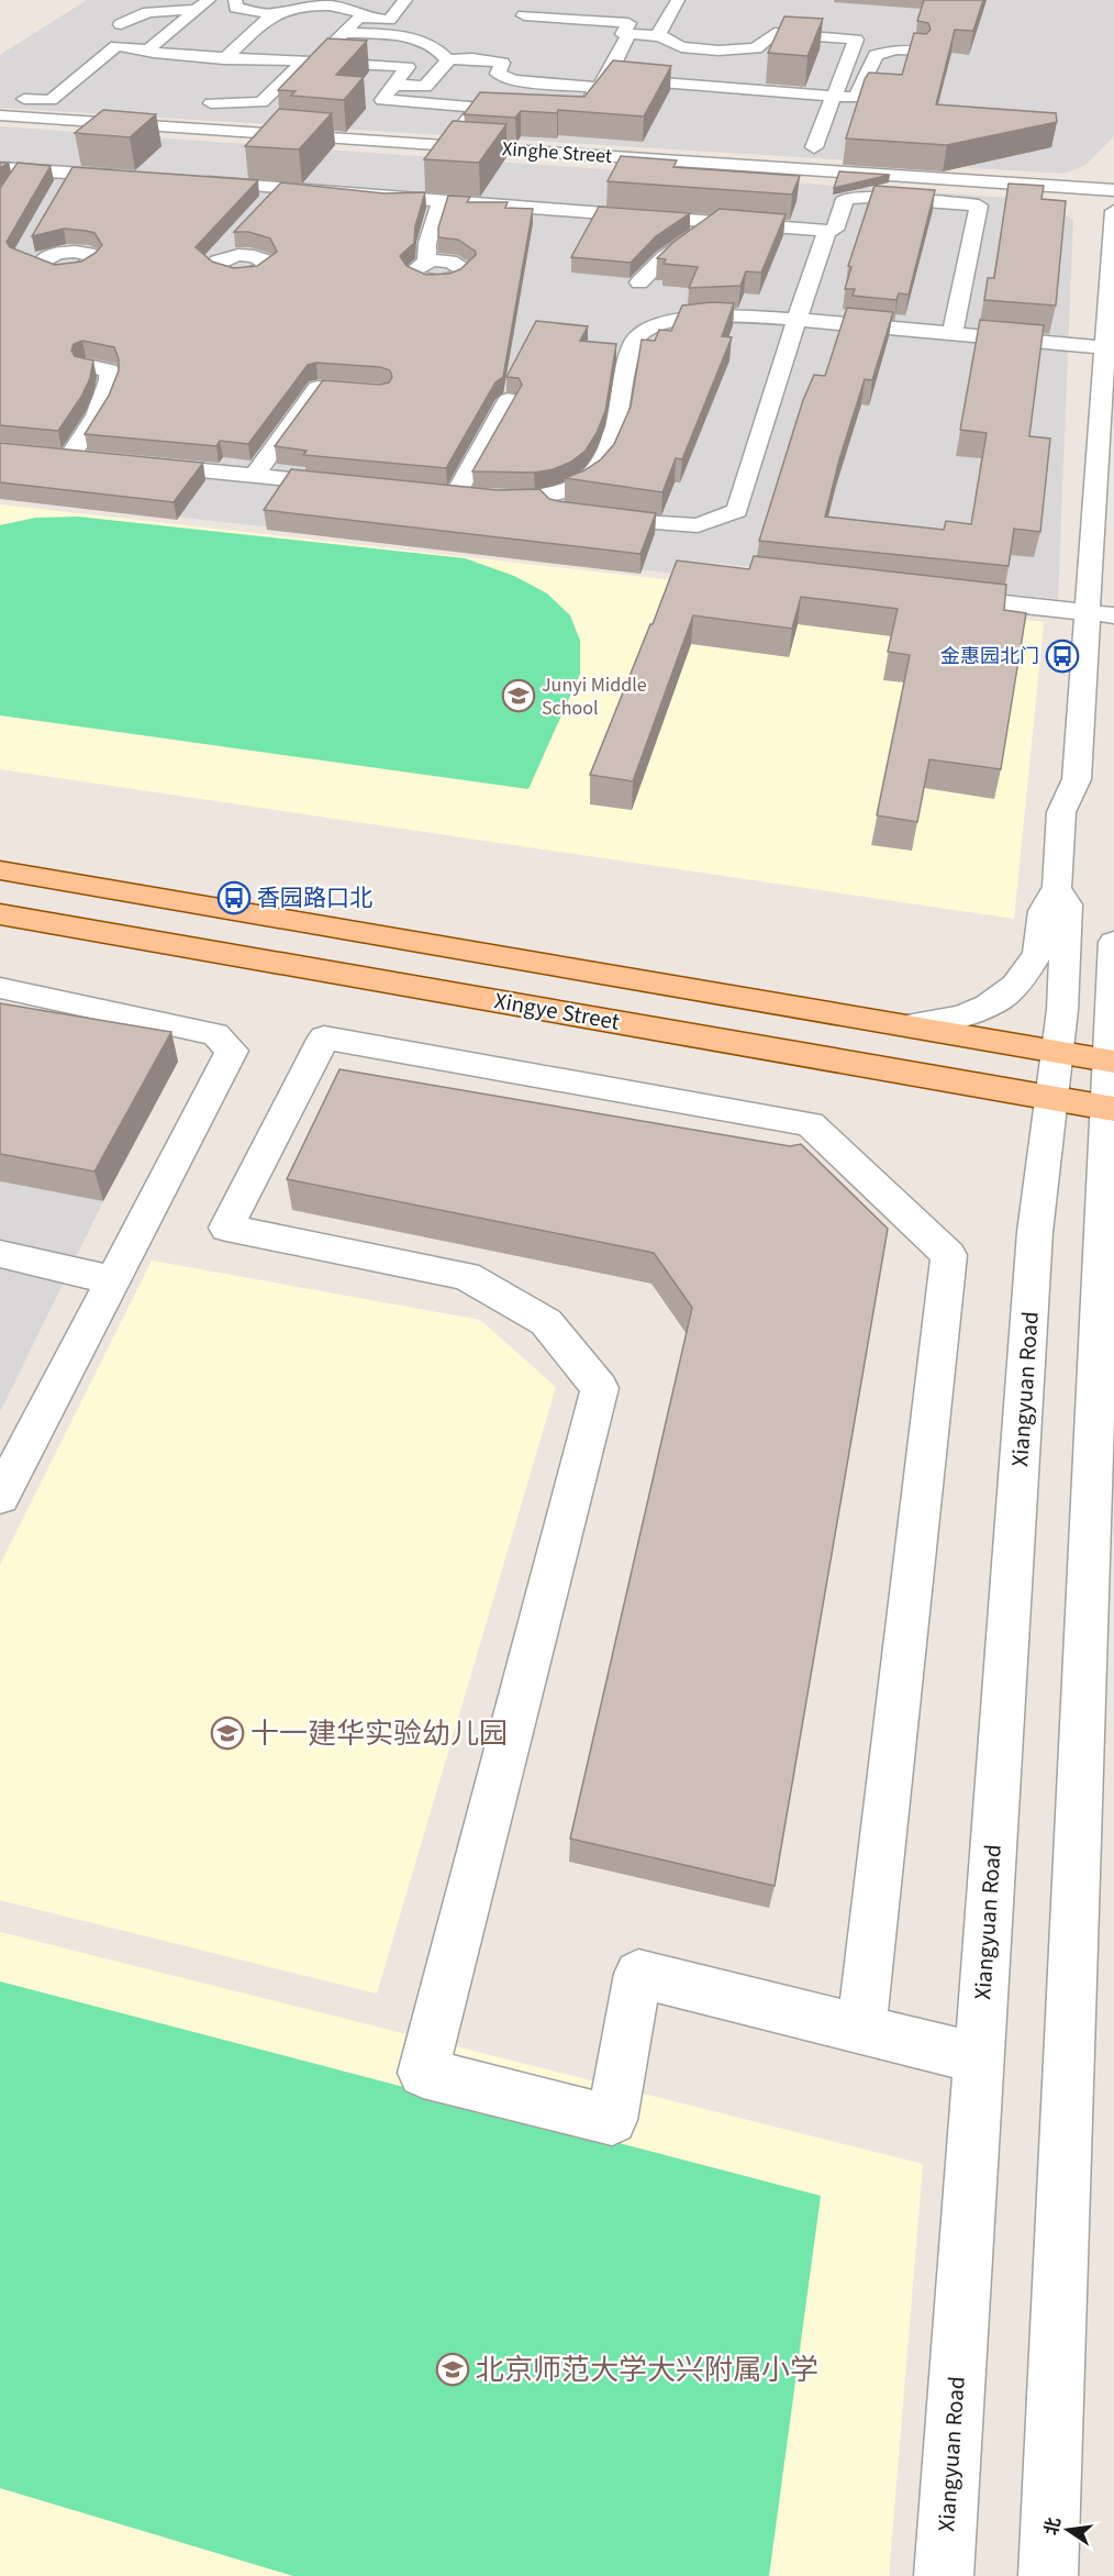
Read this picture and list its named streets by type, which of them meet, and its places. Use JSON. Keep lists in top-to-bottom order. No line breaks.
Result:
{"streets":{"main road":["Xingye Street"],"street":["Xinghe Street","Xiangyuan Road"]},"crossings":[["Xingye Street","Xiangyuan Road"]],"places":{"bus stop":["金惠园北门","香园路口北"],"school or university":["Junyi Middle School","十一建华实验幼儿园","北京师范大学大兴附属小学"]},"north":"left"}
